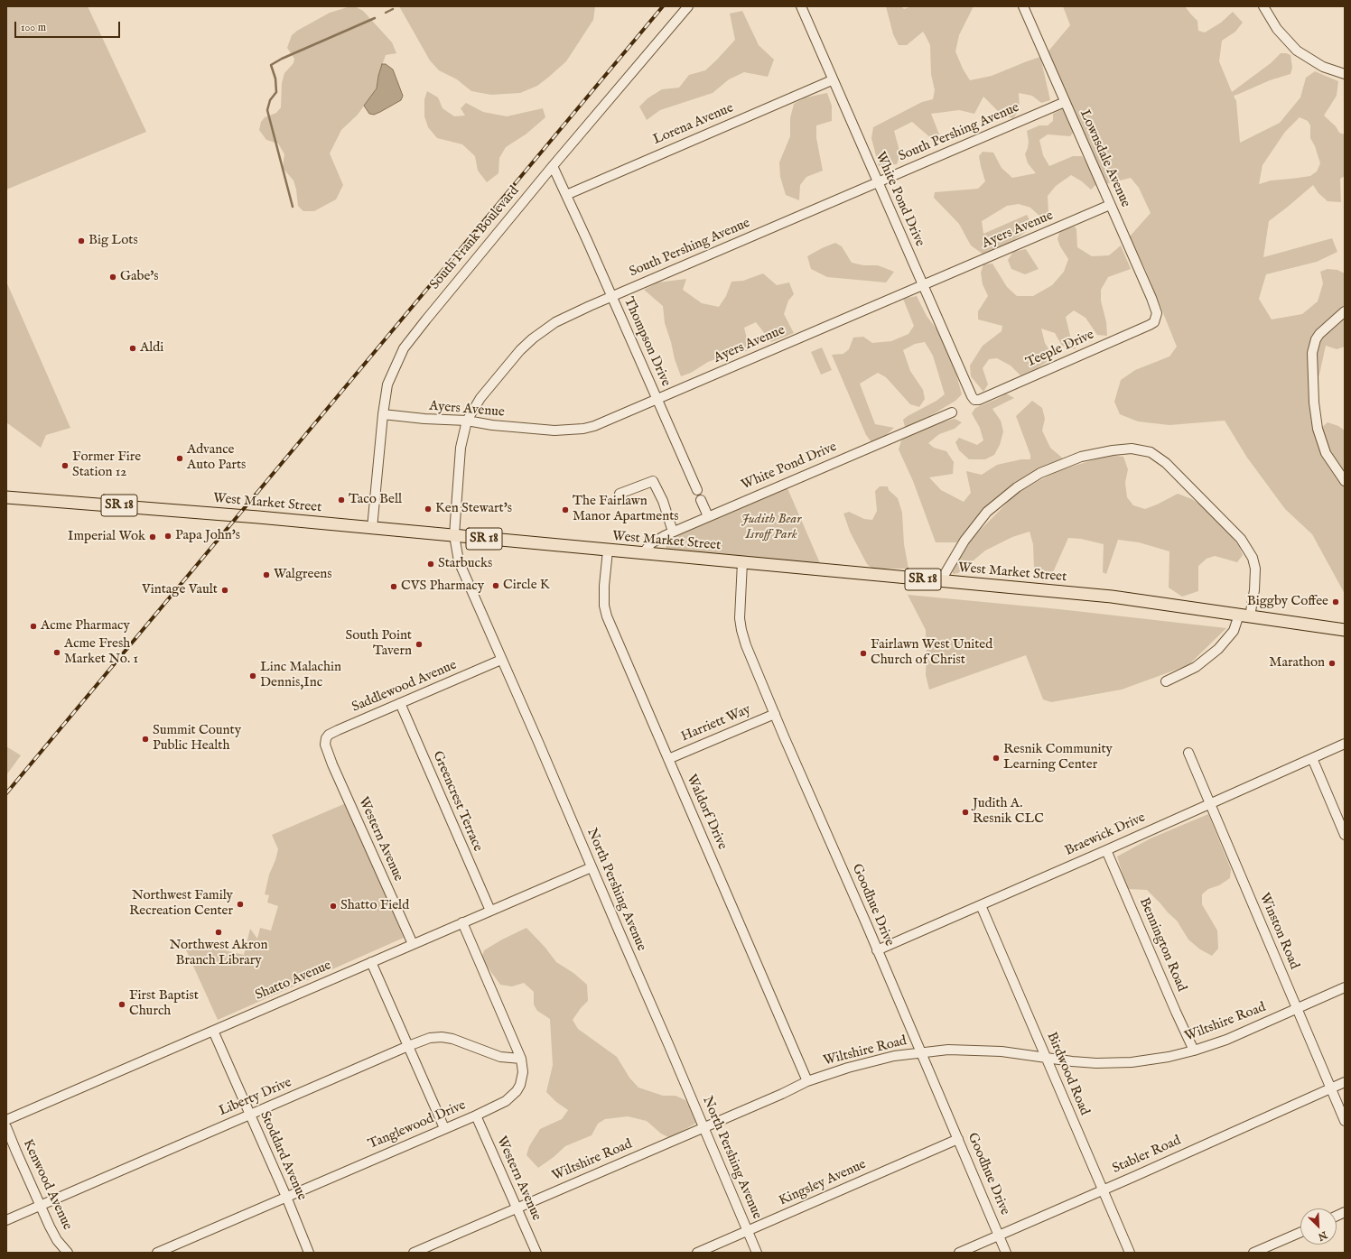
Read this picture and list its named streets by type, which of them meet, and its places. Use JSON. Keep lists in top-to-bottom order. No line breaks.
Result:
{"streets":{"main road":["West Market Street","SR 18"],"street":["Lorena Avenue","South Pershing Avenue","Lownsdale Avenue","White Pond Drive","Ayers Avenue","South Frank Boulevard","Thompson Drive","Teeple Drive","Saddlewood Avenue","Harriett Way","Greencrest Terrace","Waldorf Drive","Braewick Drive","Western Avenue","North Pershing Avenue","Goodhue Drive","Winston Road","Bennington Road","Shatto Avenue","Wiltshire Road","Birdwood Road","Liberty Drive","Tanglewood Drive","Stabler Road","Stoddard Avenue","Kingsley Avenue","Kenwood Avenue"]},"crossings":[["Lorena Avenue","White Pond Drive"],["Lorena Avenue","Thompson Drive"],["South Pershing Avenue","Lownsdale Avenue"],["South Pershing Avenue","White Pond Drive"],["South Pershing Avenue","Ayers Avenue"],["South Pershing Avenue","Thompson Drive"],["South Pershing Avenue","West Market Street"],["South Pershing Avenue","North Pershing Avenue"],["Lownsdale Avenue","Ayers Avenue"],["Lownsdale Avenue","Teeple Drive"],["White Pond Drive","Ayers Avenue"],["White Pond Drive","Teeple Drive"],["White Pond Drive","West Market Street"],["Ayers Avenue","South Frank Boulevard"],["Ayers Avenue","Thompson Drive"],["South Frank Boulevard","Thompson Drive"],["South Frank Boulevard","West Market Street"],["West Market Street","Waldorf Drive"],["West Market Street","North Pershing Avenue"],["West Market Street","Goodhue Drive"],["Saddlewood Avenue","Greencrest Terrace"],["Saddlewood Avenue","Western Avenue"],["Saddlewood Avenue","North Pershing Avenue"],["Harriett Way","Waldorf Drive"],["Harriett Way","Goodhue Drive"],["Greencrest Terrace","Shatto Avenue"],["Waldorf Drive","Wiltshire Road"],["Braewick Drive","Goodhue Drive"],["Braewick Drive","Winston Road"],["Braewick Drive","Bennington Road"],["Braewick Drive","Birdwood Road"],["Western Avenue","Shatto Avenue"],["Western Avenue","Wiltshire Road"],["Western Avenue","Tanglewood Drive"],["North Pershing Avenue","Shatto Avenue"],["North Pershing Avenue","Wiltshire Road"],["North Pershing Avenue","Kingsley Avenue"],["Goodhue Drive","Wiltshire Road"],["Goodhue Drive","Stabler Road"],["Goodhue Drive","Kingsley Avenue"],["Winston Road","Wiltshire Road"],["Winston Road","Stabler Road"],["Bennington Road","Wiltshire Road"],["Shatto Avenue","Tanglewood Drive"],["Shatto Avenue","Stoddard Avenue"],["Wiltshire Road","Birdwood Road"],["Birdwood Road","Stabler Road"],["Liberty Drive","Tanglewood Drive"],["Liberty Drive","Stoddard Avenue"],["Liberty Drive","Kenwood Avenue"],["Tanglewood Drive","Stoddard Avenue"]],"parks":["Judith Bear Isroff Park"],"places":["Big Lots","Gabe's","Aldi","Advance Auto Parts","Former Fire Station 12","Taco Bell","Ken Stewart's","The Fairlawn Manor Apartments","Papa John's","Imperial Wok","Starbucks","Walgreens","Circle K","CVS Pharmacy","Vintage Vault","Biggby Coffee","Acme Pharmacy","South Point Tavern","Acme Fresh Market No. 1","Fairlawn West United Church of Christ","Marathon","Linc Malachin Dennis,Inc","Summit County Public Health","Resnik Community Learning Center","Judith A. Resnik CLC","Northwest Family Recreation Center","Shatto Field","Northwest Akron Branch Library","First Baptist Church"],"scale_bar":"100 m","north":"bottom right"}
